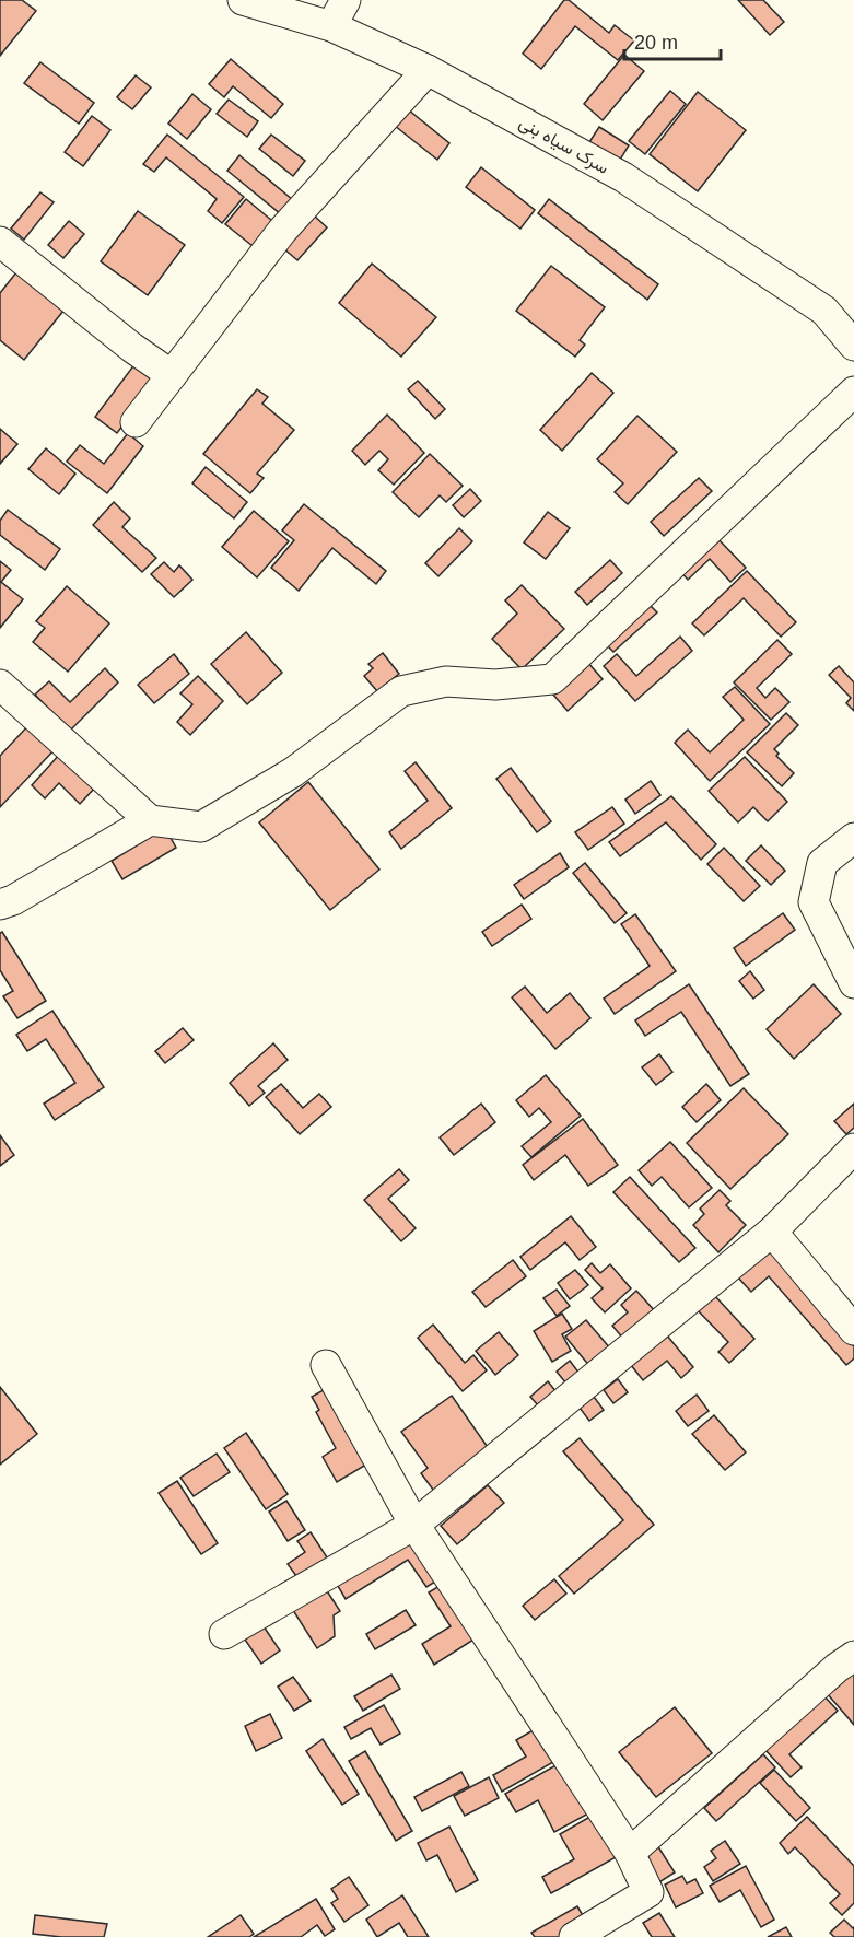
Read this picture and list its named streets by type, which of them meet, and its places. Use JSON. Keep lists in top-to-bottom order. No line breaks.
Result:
{"streets":{"street":["سرک سیاه بنی"]},"scale_bar":"20 m"}
